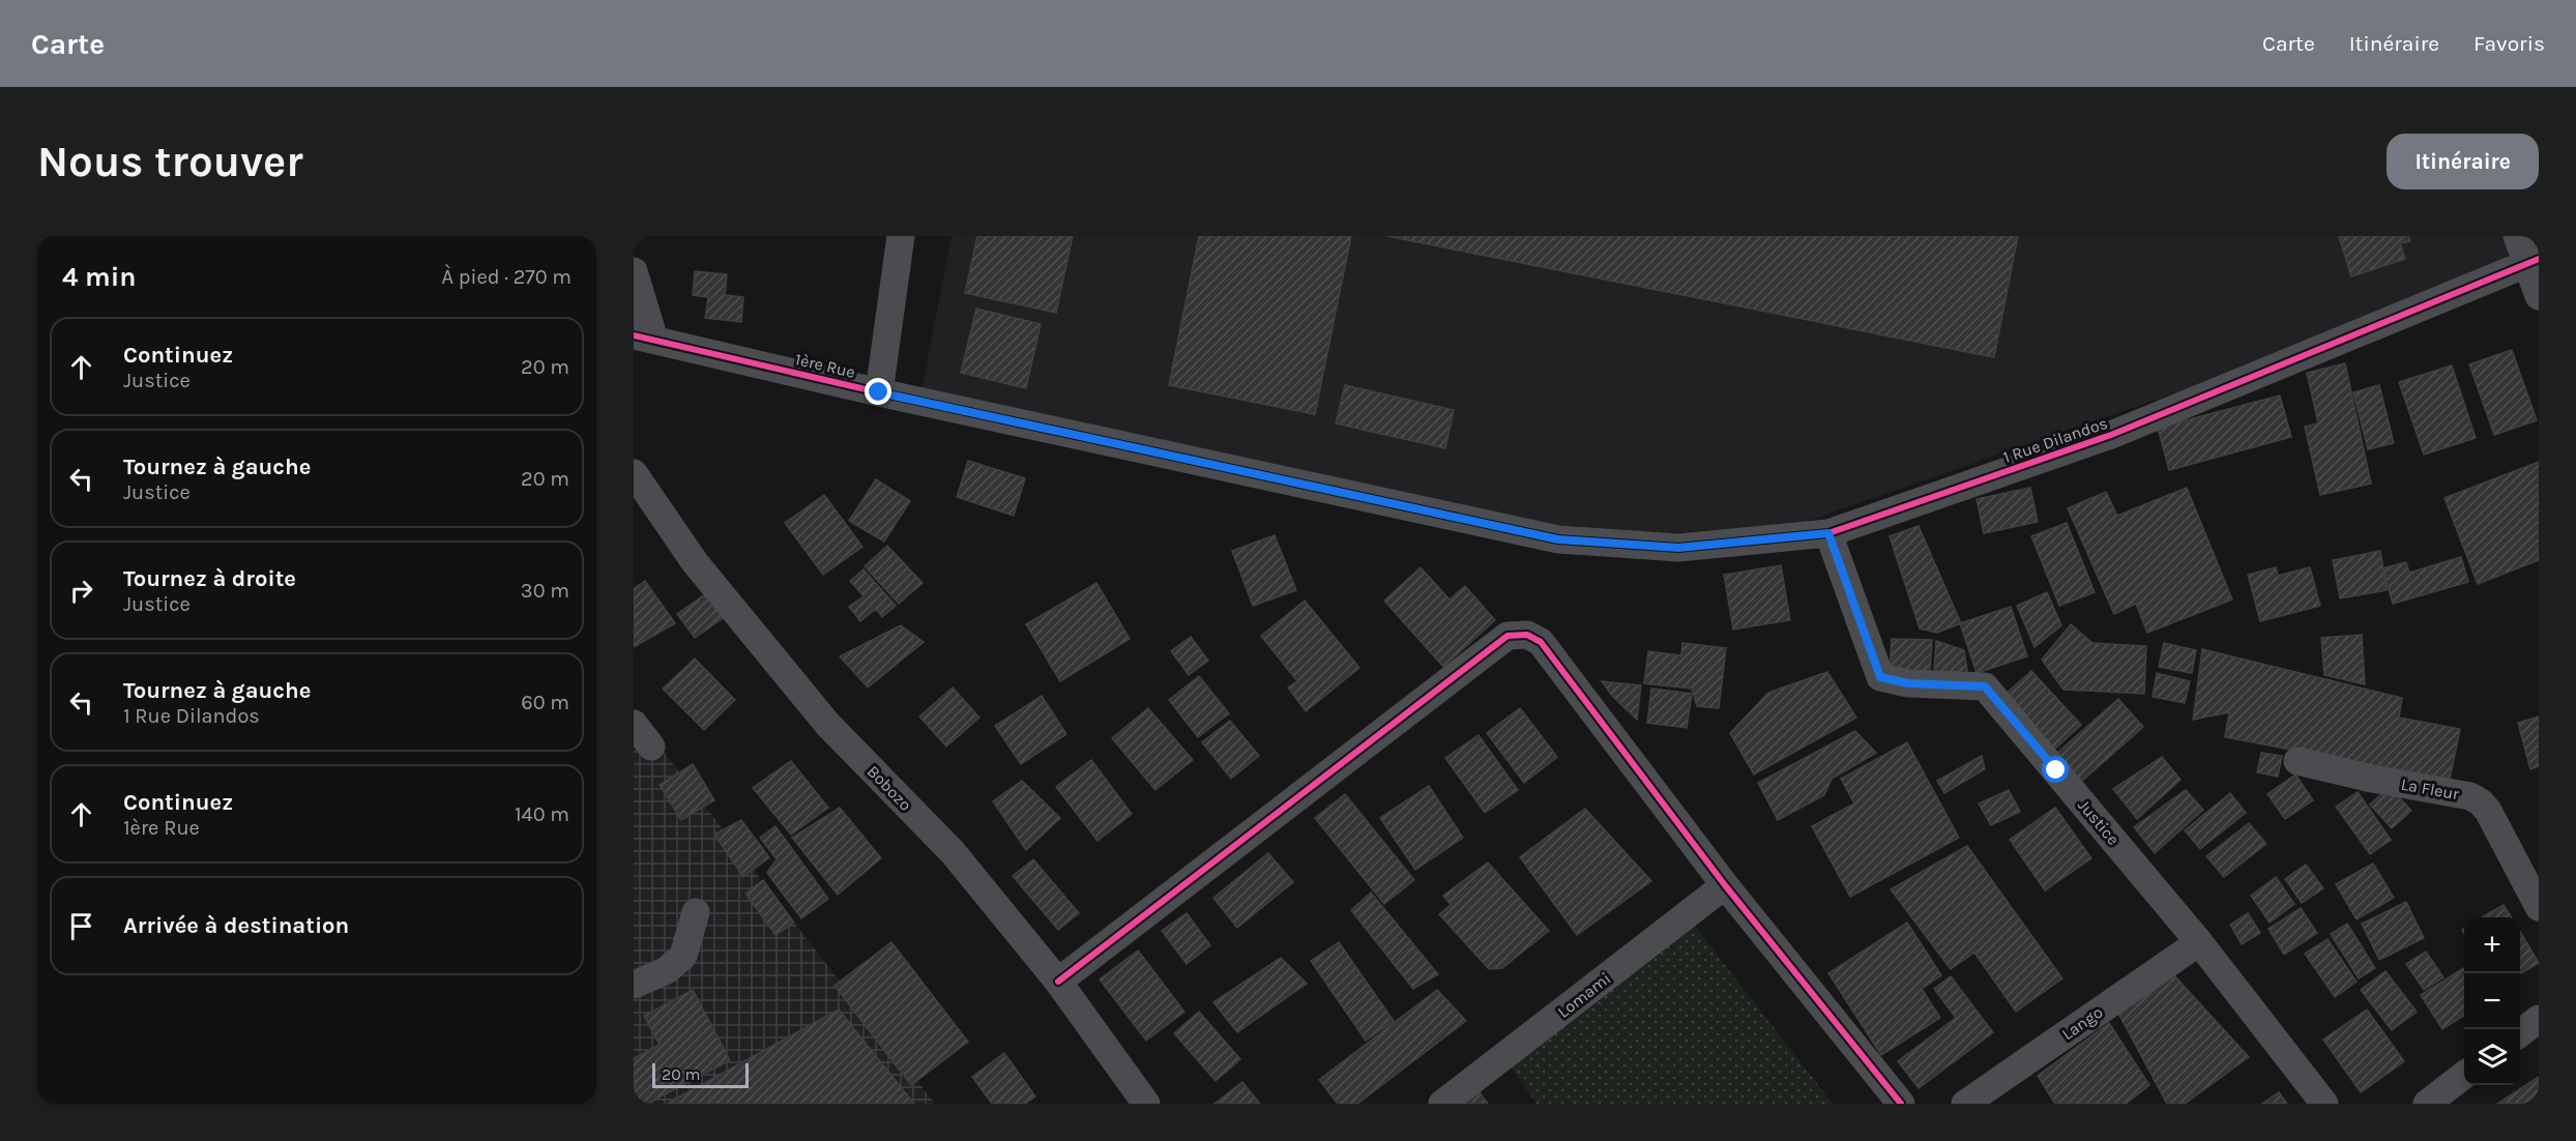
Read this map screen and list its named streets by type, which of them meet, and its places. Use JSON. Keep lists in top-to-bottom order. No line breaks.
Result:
{"streets":{"street":["1ère Rue","1 Rue Dilandos","Bobozo","La Fleur","Justice","Lomami","Lango"]},"crossings":[["1ère Rue","1 Rue Dilandos"],["1 Rue Dilandos","Justice"],["Justice","Lango"]],"scale_bar":"20 m","page":{"header":"Carte","nav":["Carte","Itinéraire","Favoris"],"buttons":"Itinéraire","title":"Nous trouver","heading":["4 min","À pied · 270 m"],"list":[["Continuez","Justice","20 m"],["Tournez à gauche","Justice","20 m"],["Tournez à droite","Justice","30 m"],["Tournez à gauche","1 Rue Dilandos","60 m"],["Continuez","1ère Rue","140 m"],"Arrivée à destination"],"map_buttons":["+","−"],"scale":"20 m"}}
